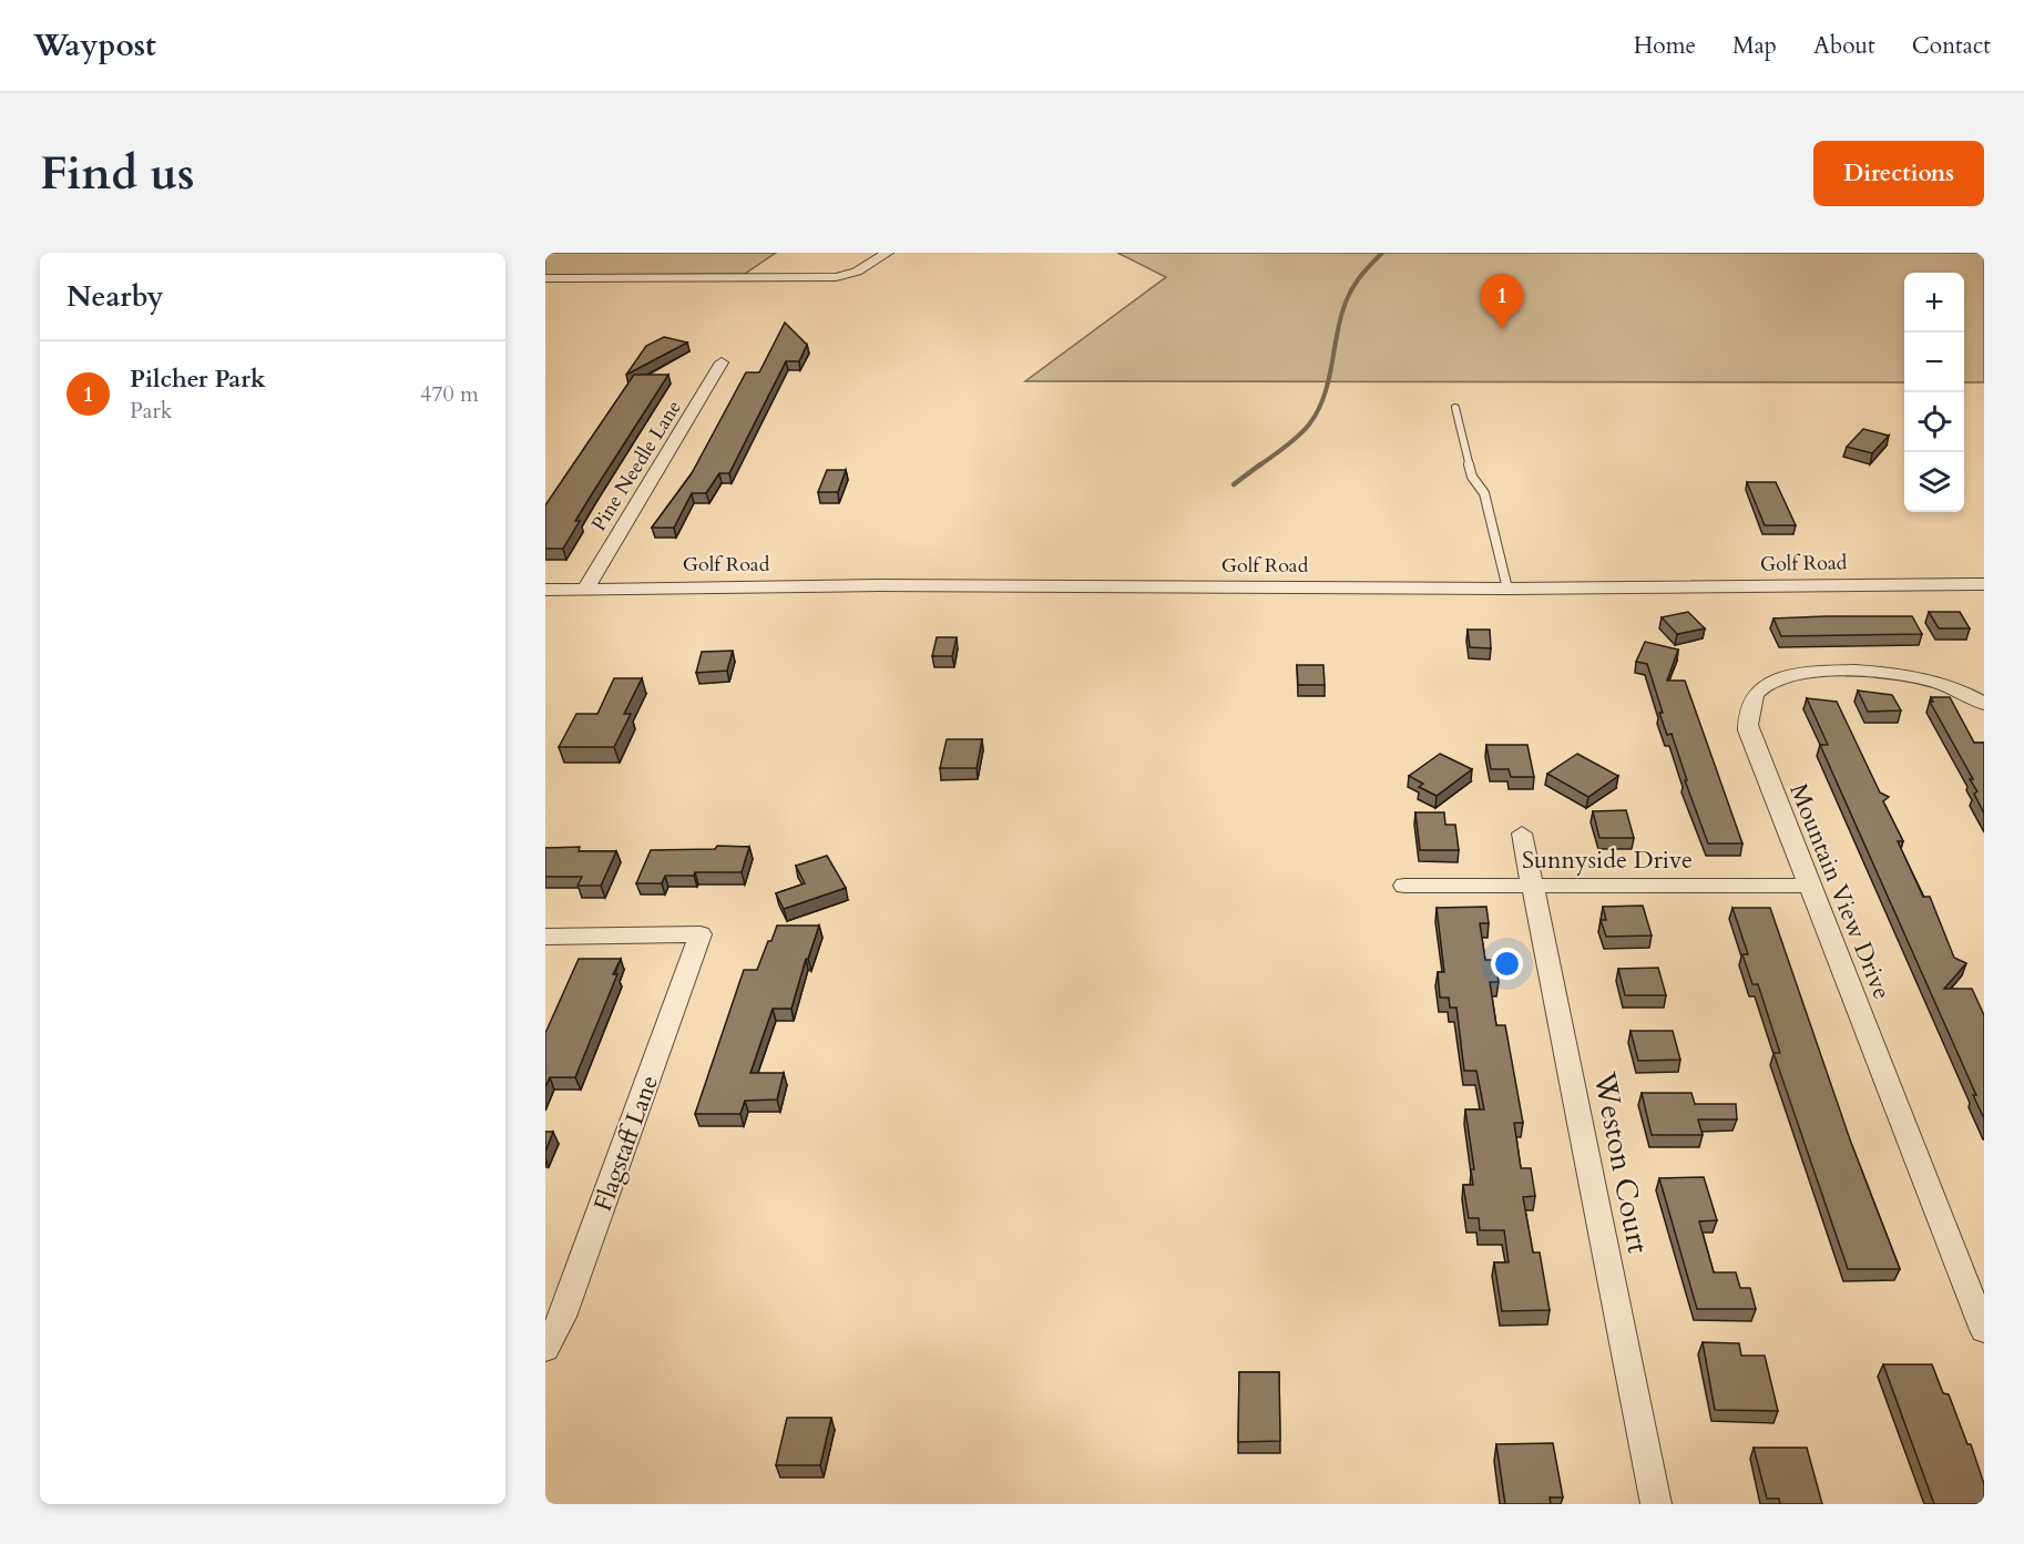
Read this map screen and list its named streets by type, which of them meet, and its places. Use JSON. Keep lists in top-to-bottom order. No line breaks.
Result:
{"streets":{"street":["Pine Needle Lane","Golf Road","Sunnyside Drive","Mountain View Drive","Flagstaff Lane","Weston Court"]},"crossings":[["Pine Needle Lane","Golf Road"],["Sunnyside Drive","Mountain View Drive"],["Sunnyside Drive","Weston Court"]],"page":{"header":"Waypost","nav":["Home","Map","About","Contact"],"buttons":"Directions","title":"Find us","heading":"Nearby","map_buttons":["+","−"],"pins":"1","list":[{"mark":"1","name":"Pilcher Park","note":"Park","value":"470 m"}]}}
